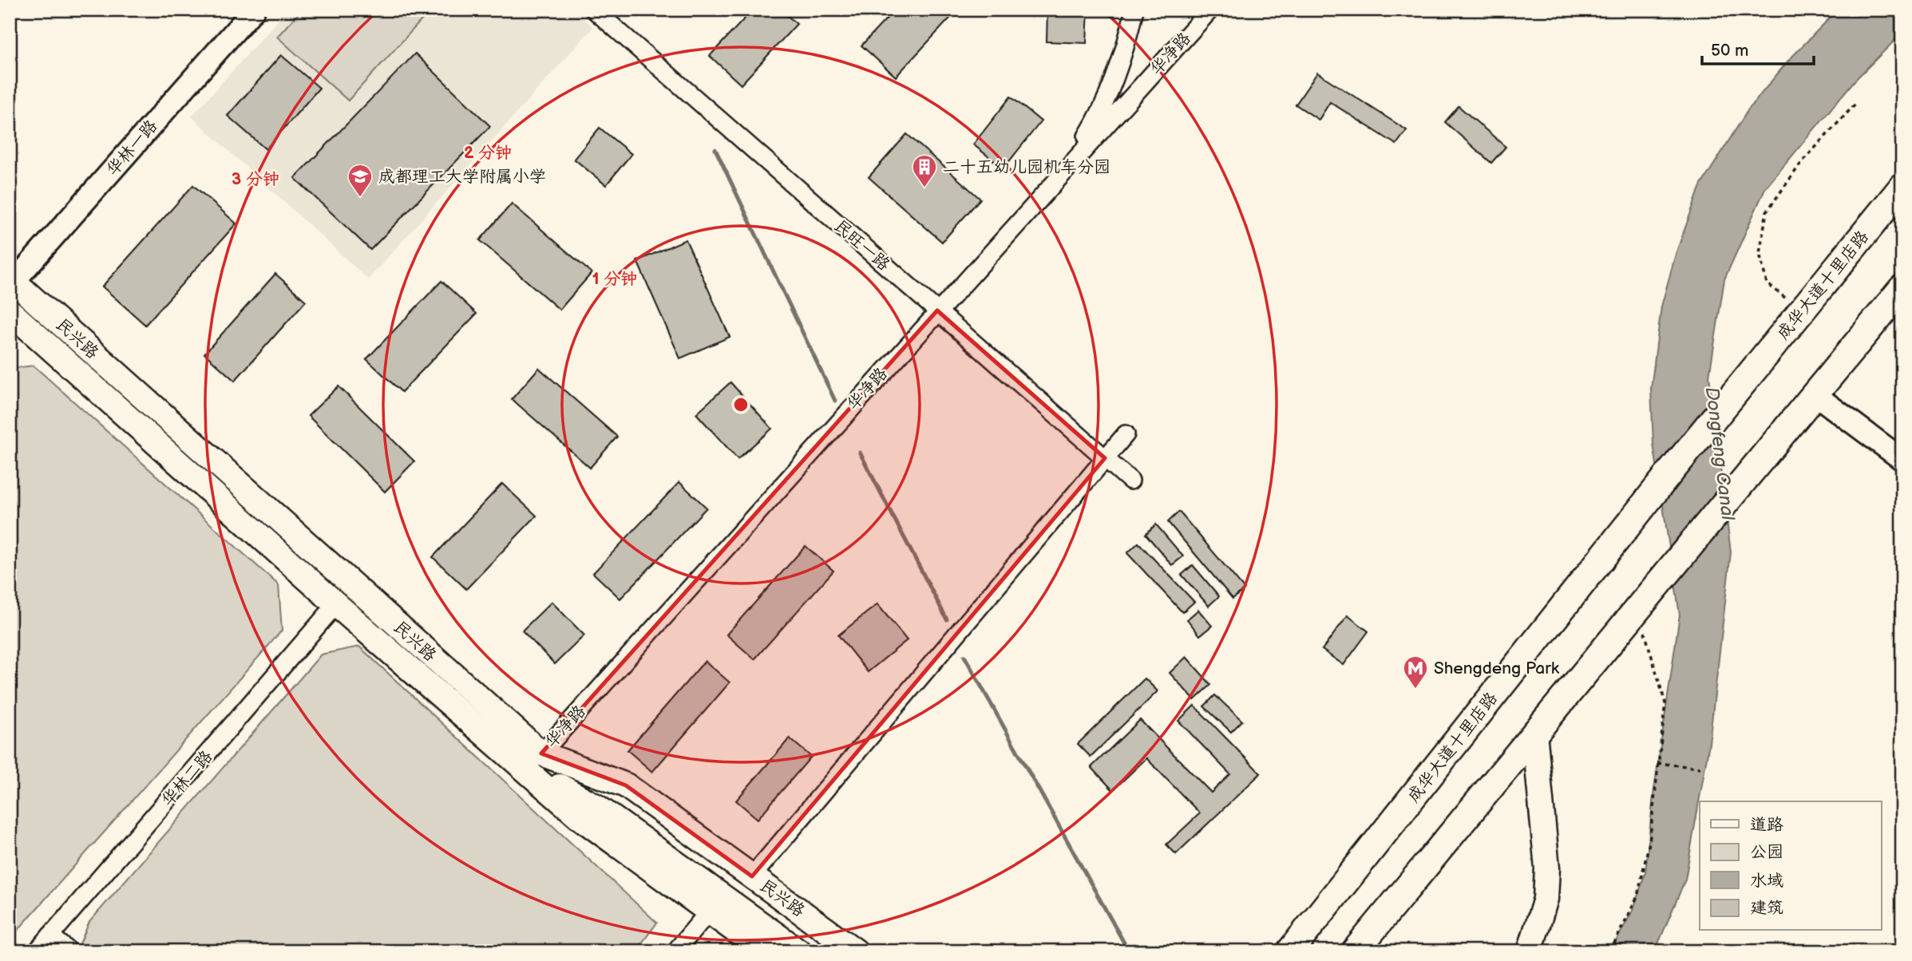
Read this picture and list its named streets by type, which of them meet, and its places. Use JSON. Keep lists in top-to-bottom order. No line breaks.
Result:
{"streets":{"main road":["成华大道十里店路","民兴路"],"street":["华净路","华林一路","民旺一路","华林二路"]},"crossings":[["华净路","民旺一路"],["华净路","民兴路"],["华林一路","民兴路"],["民兴路","华林二路"]],"water":["Dongfeng Canal"],"places":{"building":["二十五幼儿园机车分园"],"school or university":["成都理工大学附属小学"],"metro station":["Shengdeng Park"]},"legend":["道路","公园","水域","建筑"],"scale_bar":"50 m","rings":["2 分钟","3 分钟","1 分钟"]}
